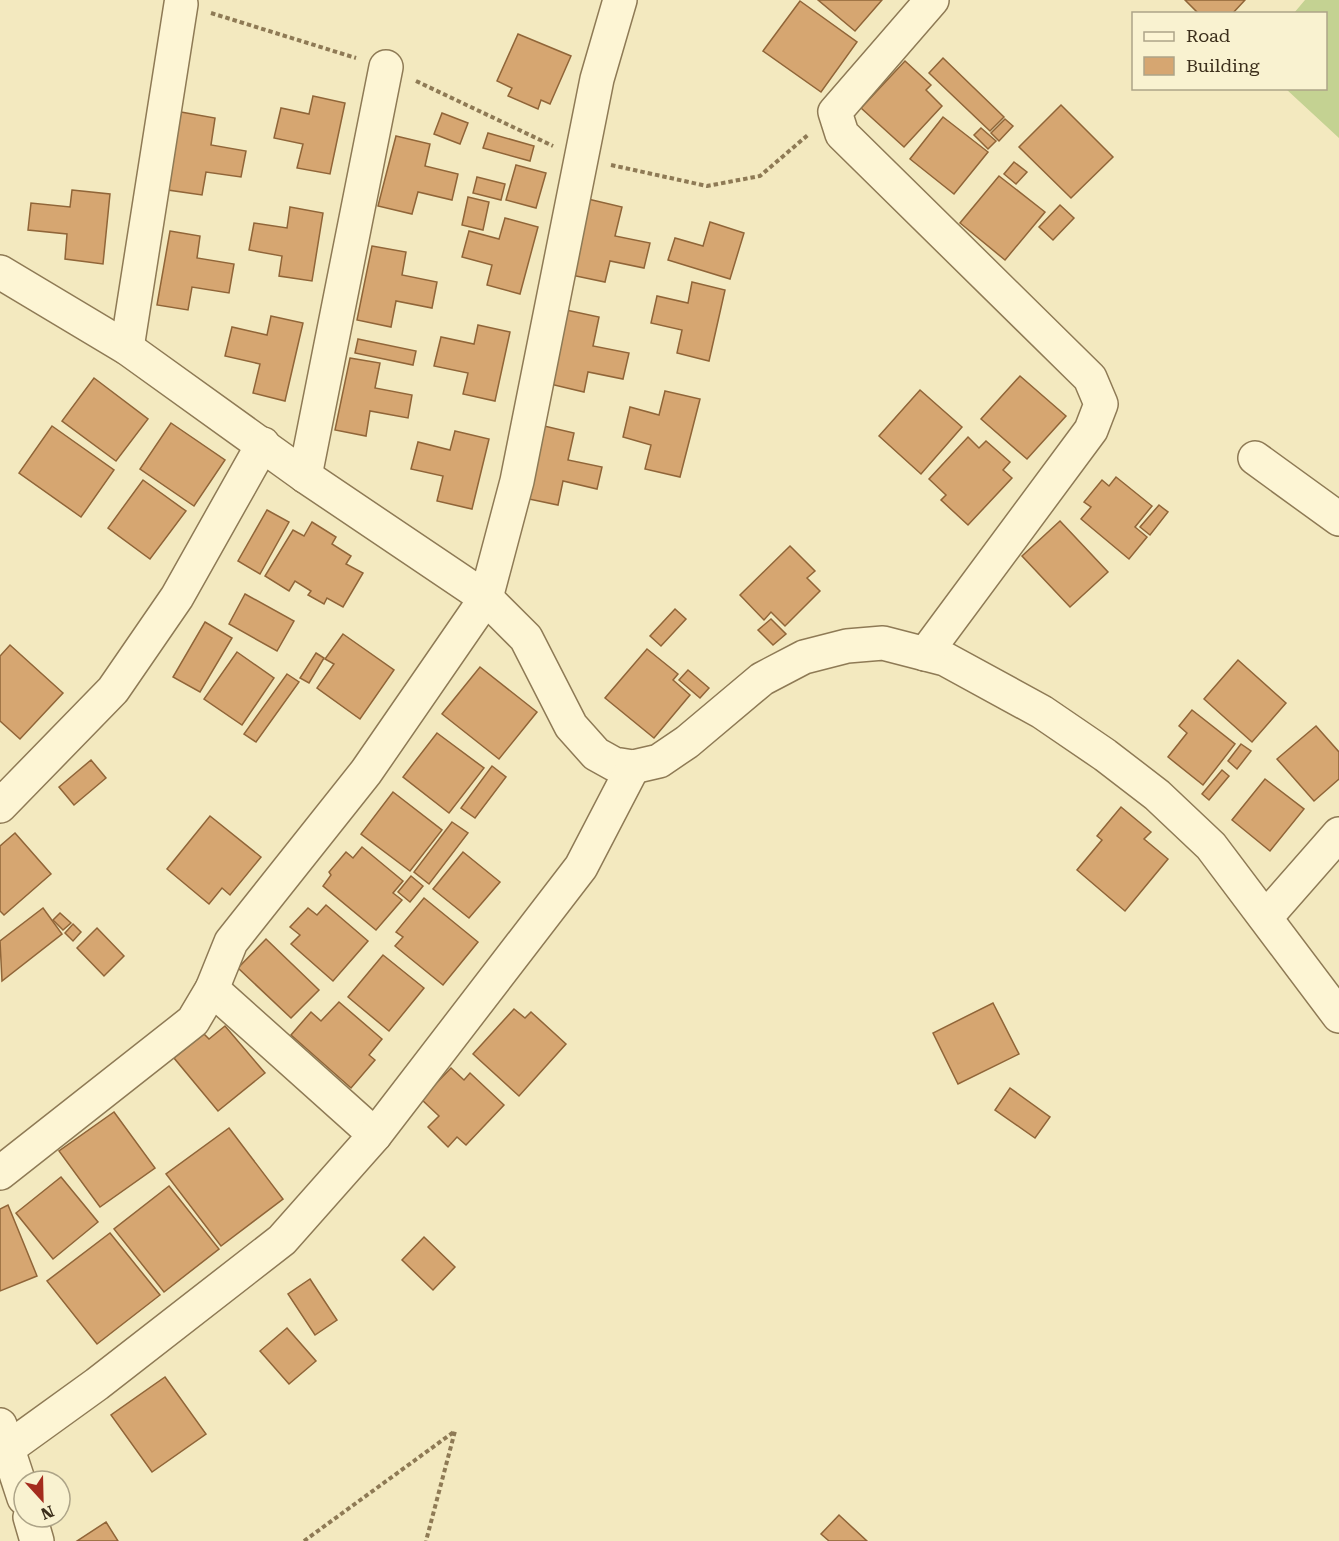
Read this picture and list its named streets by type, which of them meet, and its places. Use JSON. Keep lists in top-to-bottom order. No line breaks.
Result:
{"legend":["Road","Building"],"north":"bottom"}
